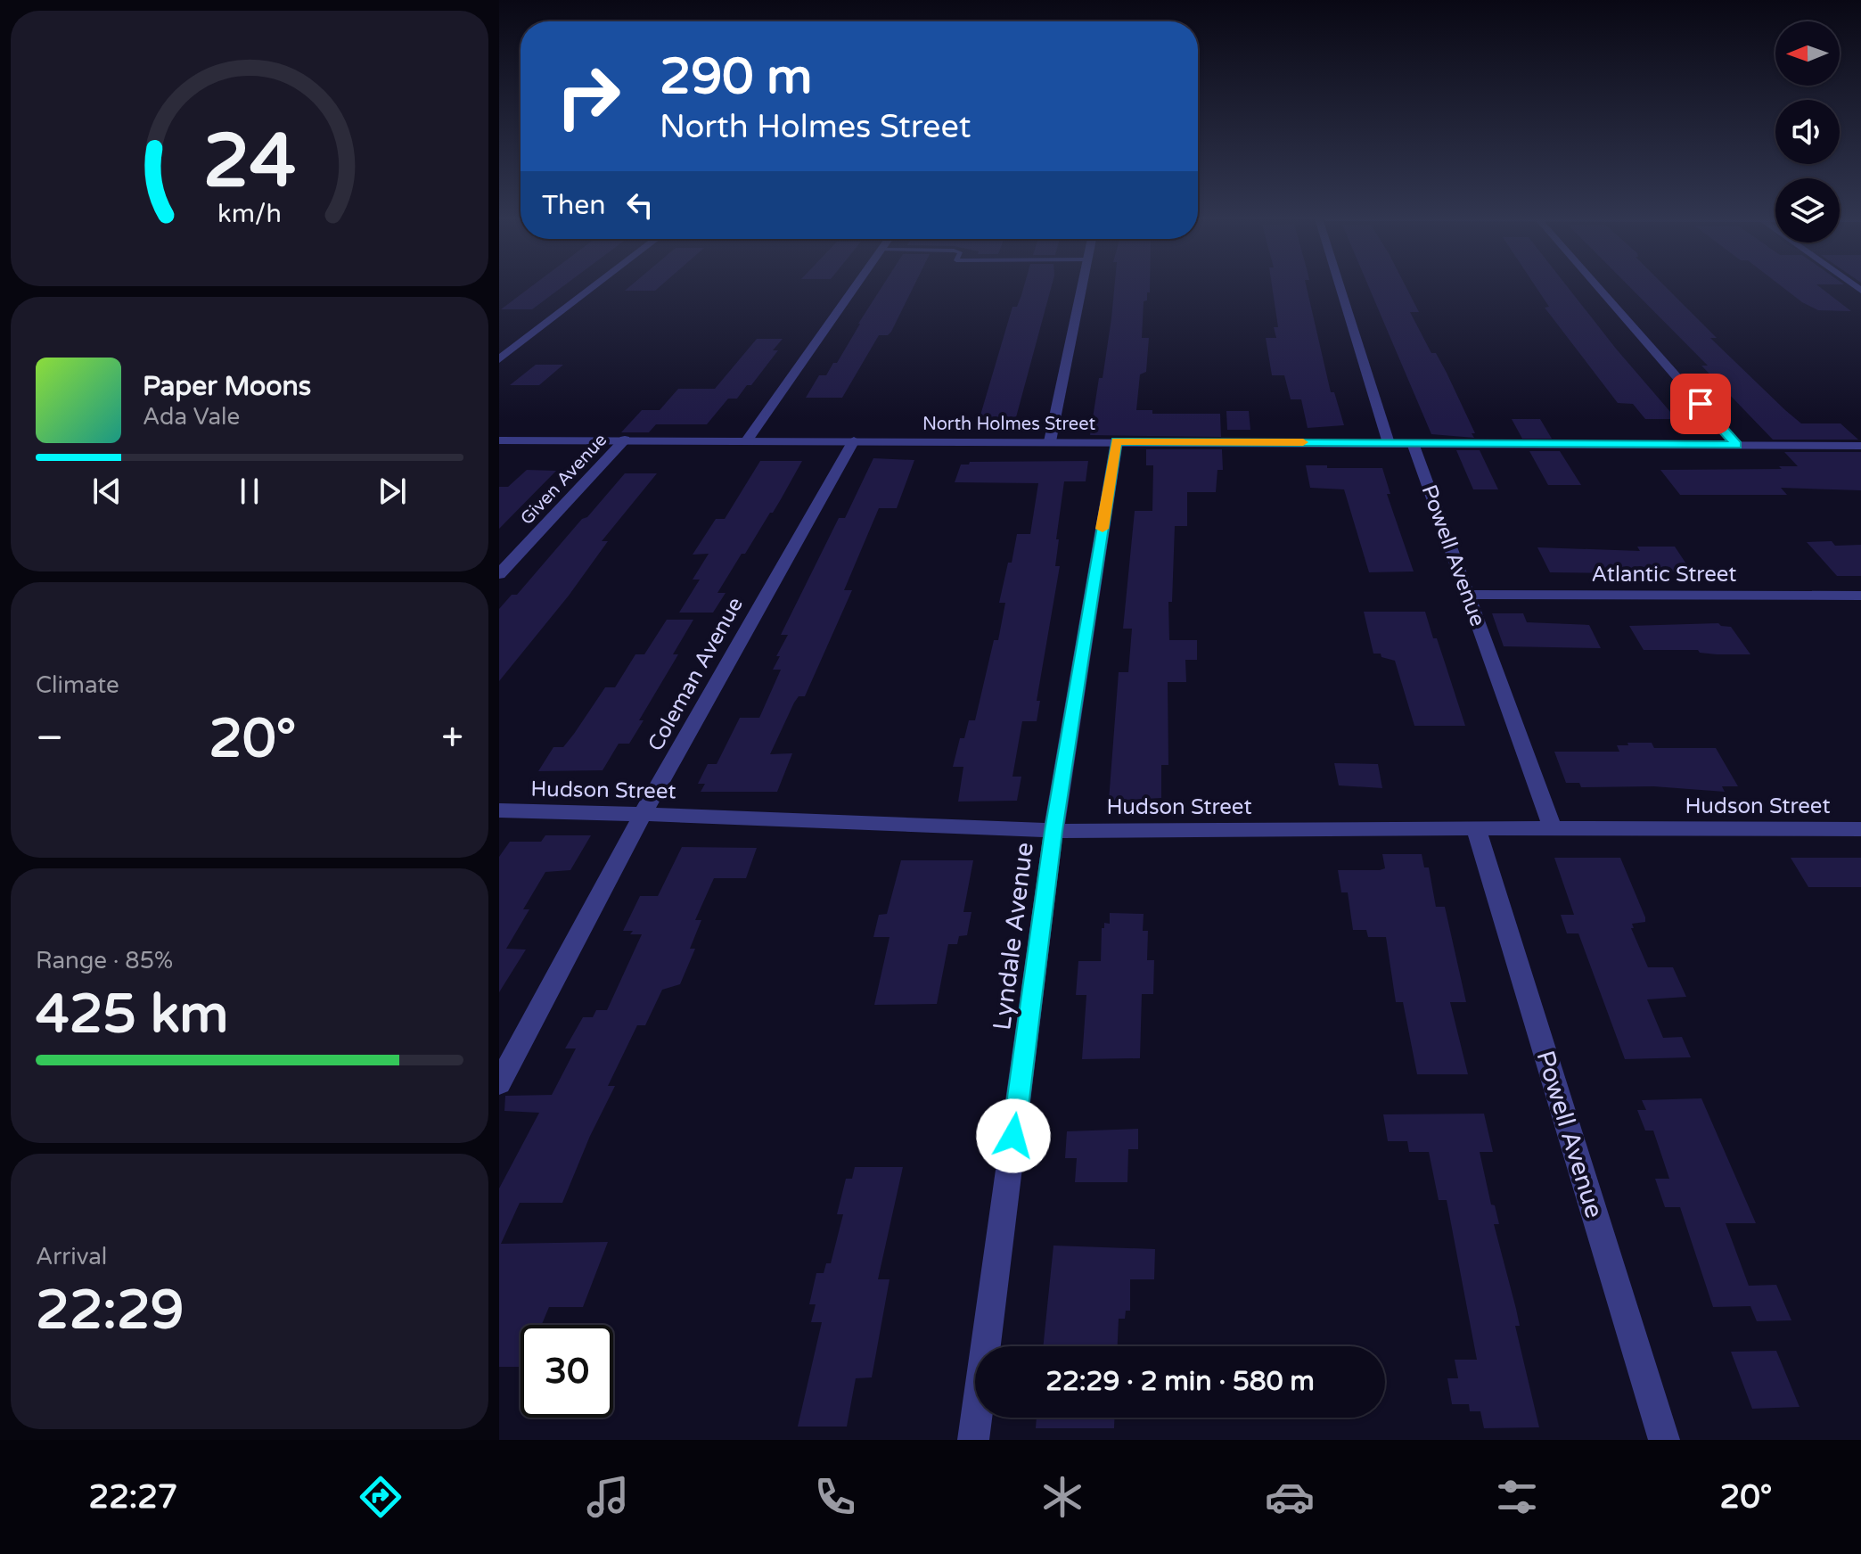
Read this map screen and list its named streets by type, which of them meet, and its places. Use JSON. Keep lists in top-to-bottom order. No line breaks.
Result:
{"streets":{"street":["North Holmes Street","Given Avenue","Powell Avenue","Atlantic Street","Coleman Avenue","Hudson Street","Lyndale Avenue"]},"crossings":[["North Holmes Street","Given Avenue"],["North Holmes Street","Powell Avenue"],["North Holmes Street","Coleman Avenue"],["North Holmes Street","Lyndale Avenue"],["Powell Avenue","Atlantic Street"],["Powell Avenue","Hudson Street"],["Coleman Avenue","Hudson Street"],["Hudson Street","Lyndale Avenue"]],"north":"left","page":{"turn":["290 m","North Holmes Street"],"then":"Then","song":["Paper Moons","Ada Vale"],"tile":["Climate",["Range · 85%","425 km"],["Arrival","22:29"]],"heat":["−","20°","+"],"limit":"30","trip":"22:29 · 2 min · 580 m","tabs":["22:27","20°"],"gauge":["24","km/h"]}}
